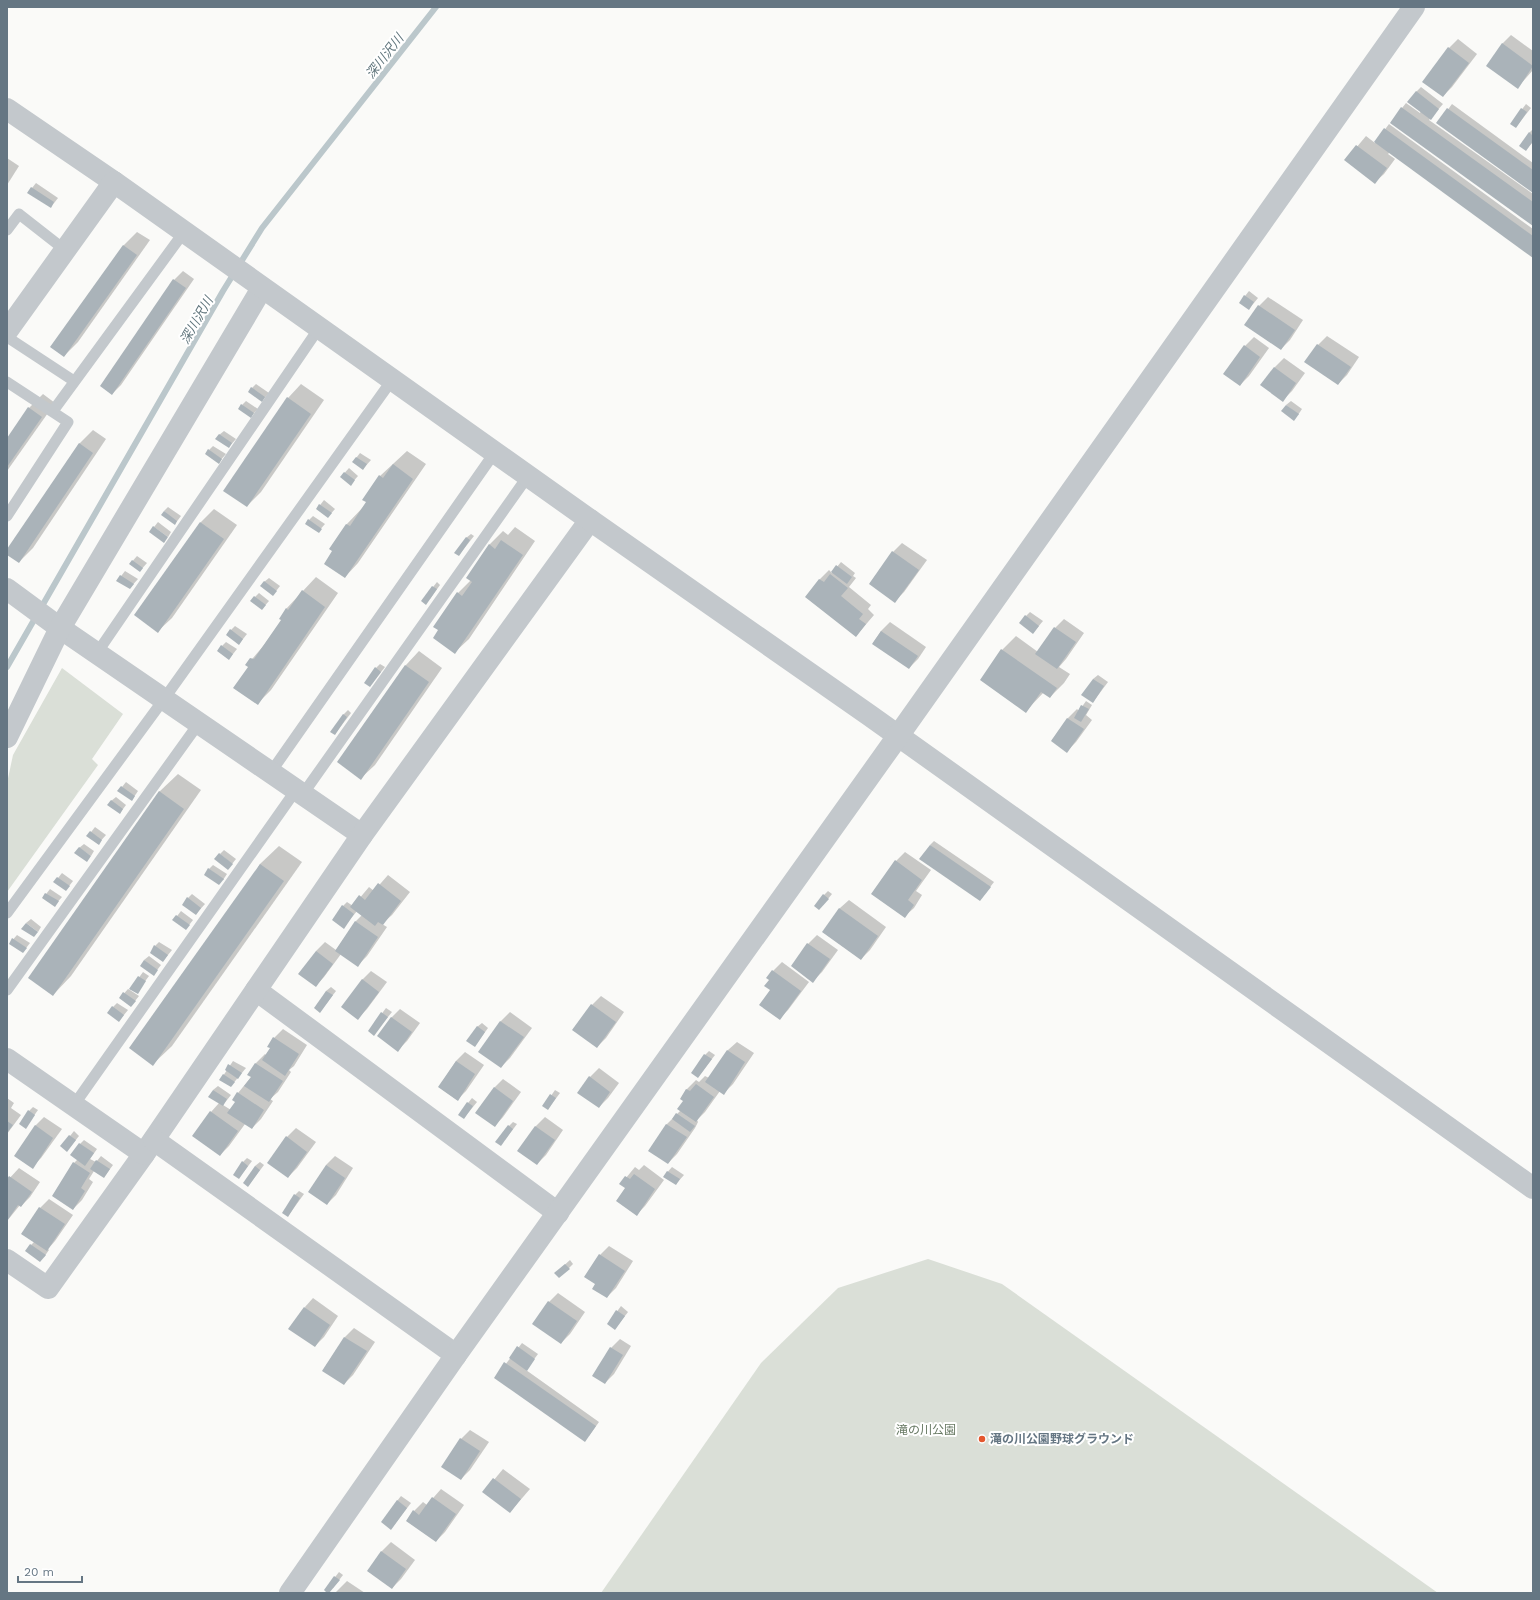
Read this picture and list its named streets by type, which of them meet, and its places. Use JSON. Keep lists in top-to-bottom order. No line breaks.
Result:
{"water":["深川沢川"],"parks":["滝の川公園"],"places":["滝の川公園野球グラウンド"],"scale_bar":"20 m"}
